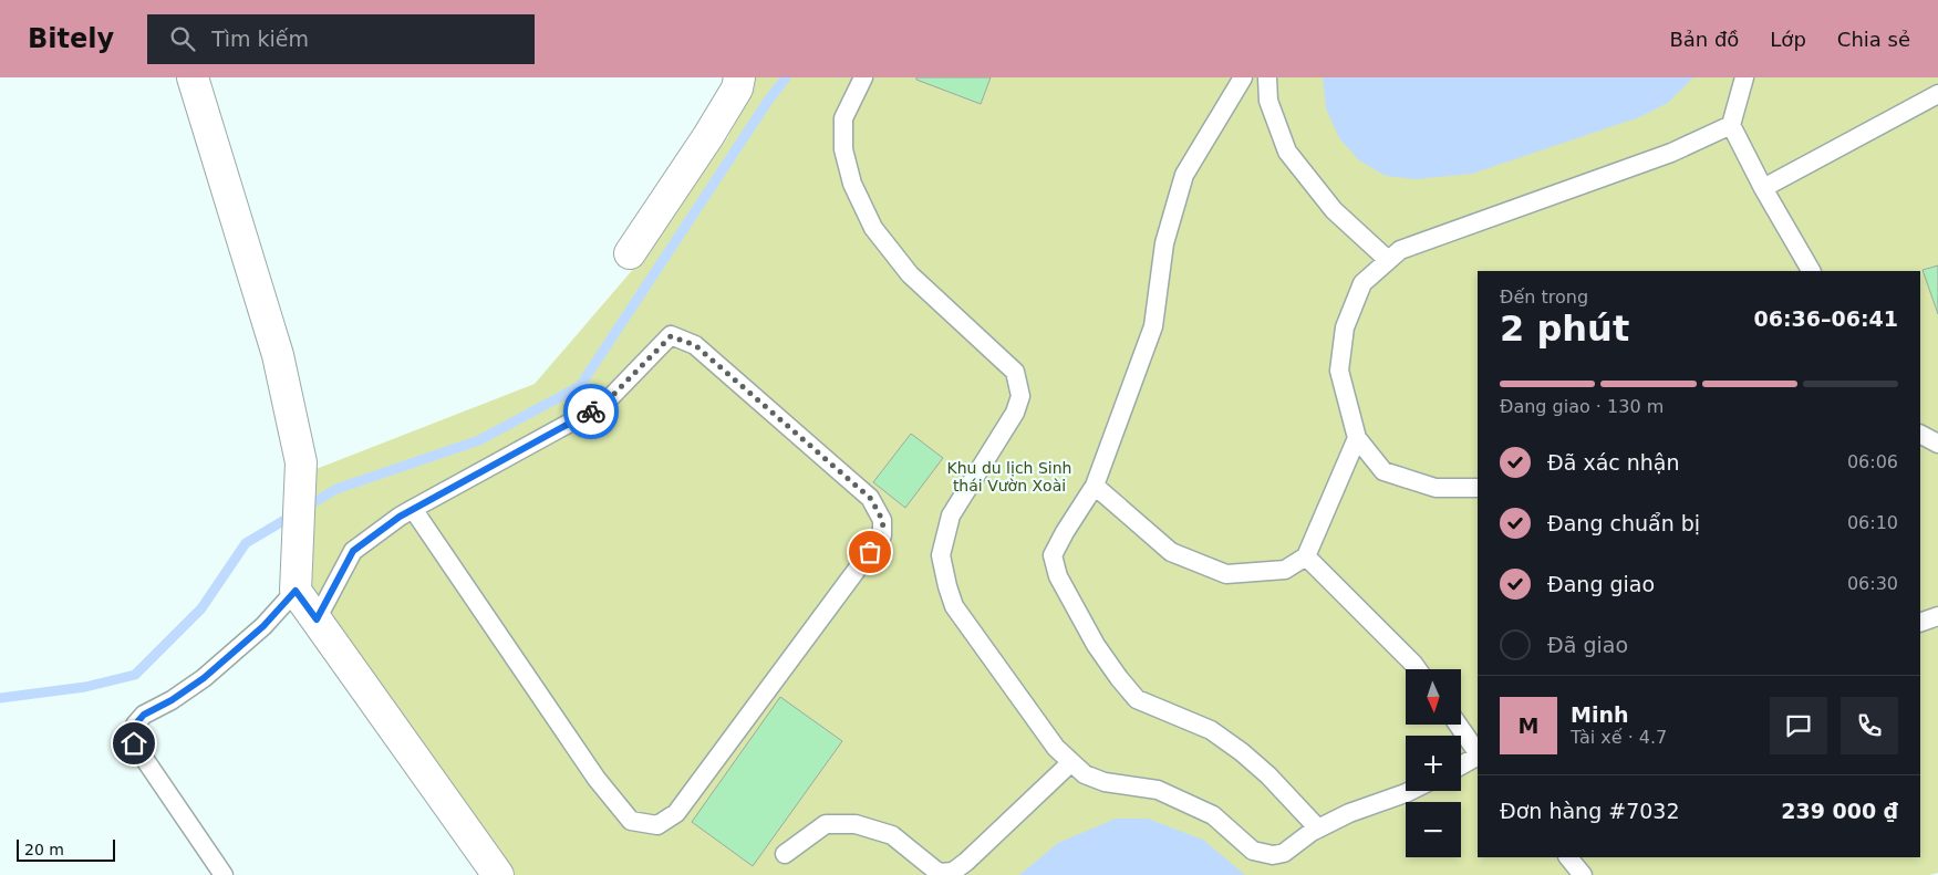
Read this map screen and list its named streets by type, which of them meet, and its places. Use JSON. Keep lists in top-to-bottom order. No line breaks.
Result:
{"parks":["Khu du lịch Sinh thái Vườn Xoài"],"scale_bar":"20 m","north":"bottom","page":{"header":"Bitely","search":"Tìm kiếm","nav":["Bản đồ","Lớp","Chia sẻ"],"heading":["2 phút","Đến trong","06:36–06:41"],"panel":["Minh","Tài xế · 4.7","Đơn hàng #7032","239 000 ₫"],"bar":"Đang giao · 130 m","list":[["Đã xác nhận","06:06"],["Đang chuẩn bị","06:10"],["Đang giao","06:30"],"Đã giao"],"map_buttons":["+","−"],"round":"M","scale":"20 m"}}
